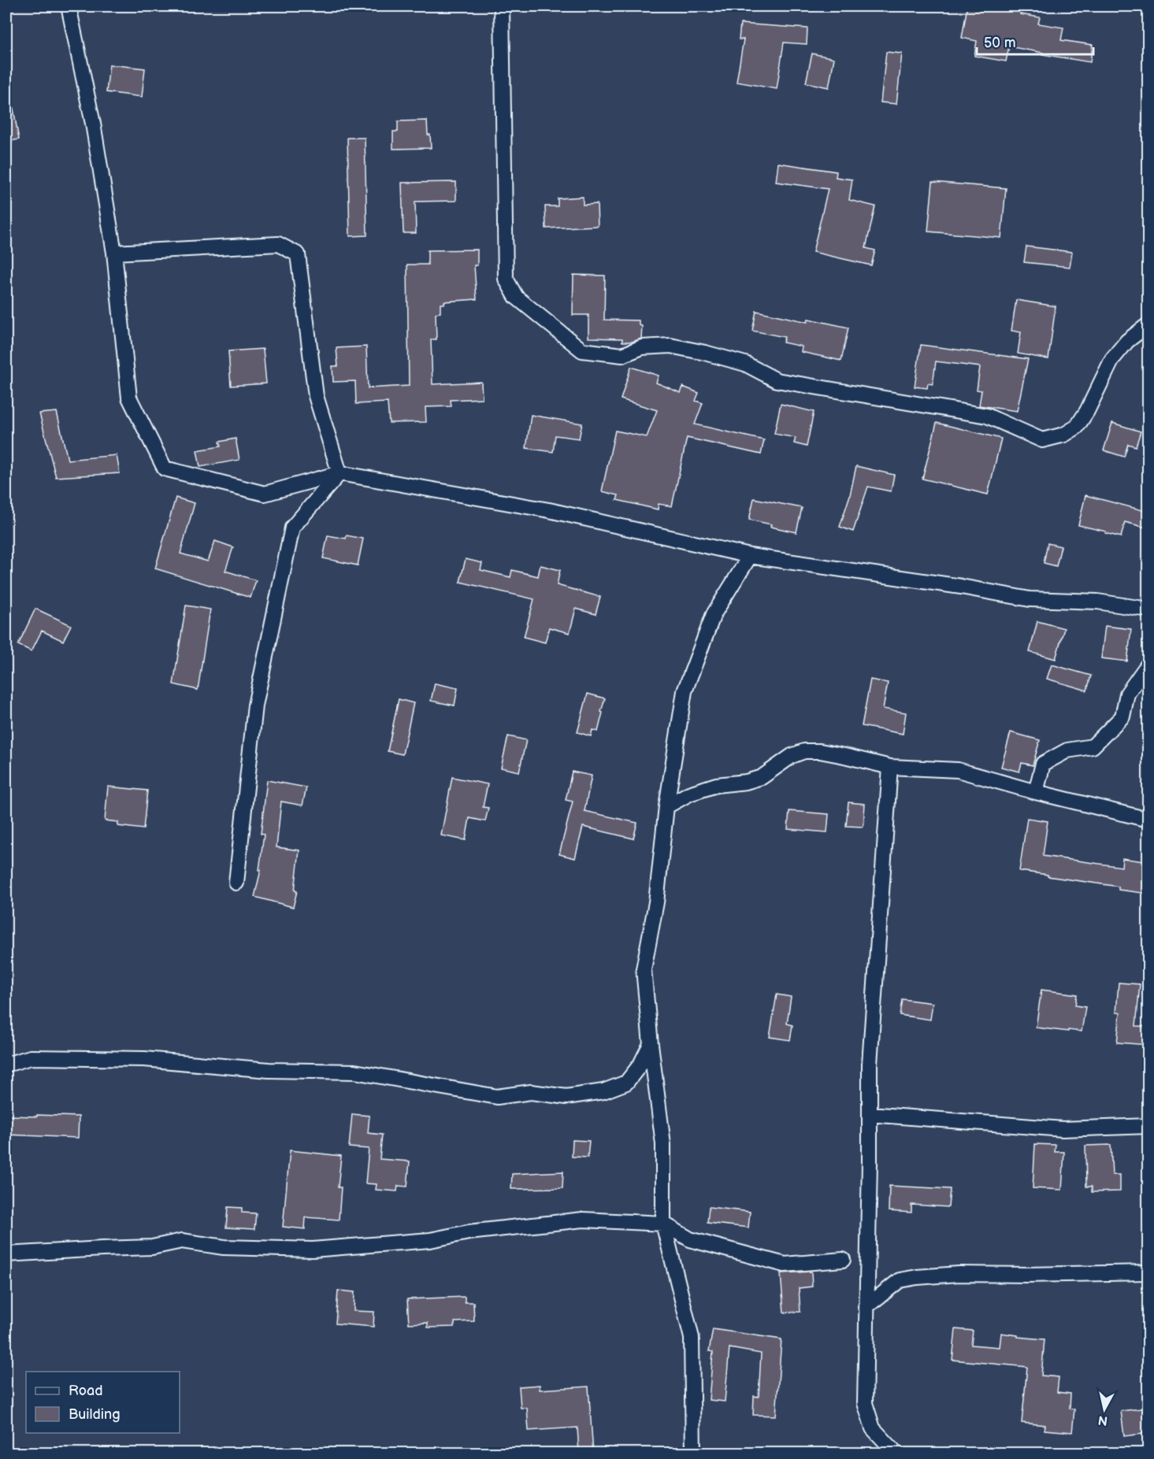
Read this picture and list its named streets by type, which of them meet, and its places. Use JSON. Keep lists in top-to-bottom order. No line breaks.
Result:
{"legend":["Road","Building"],"scale_bar":"50 m","north":"bottom"}
